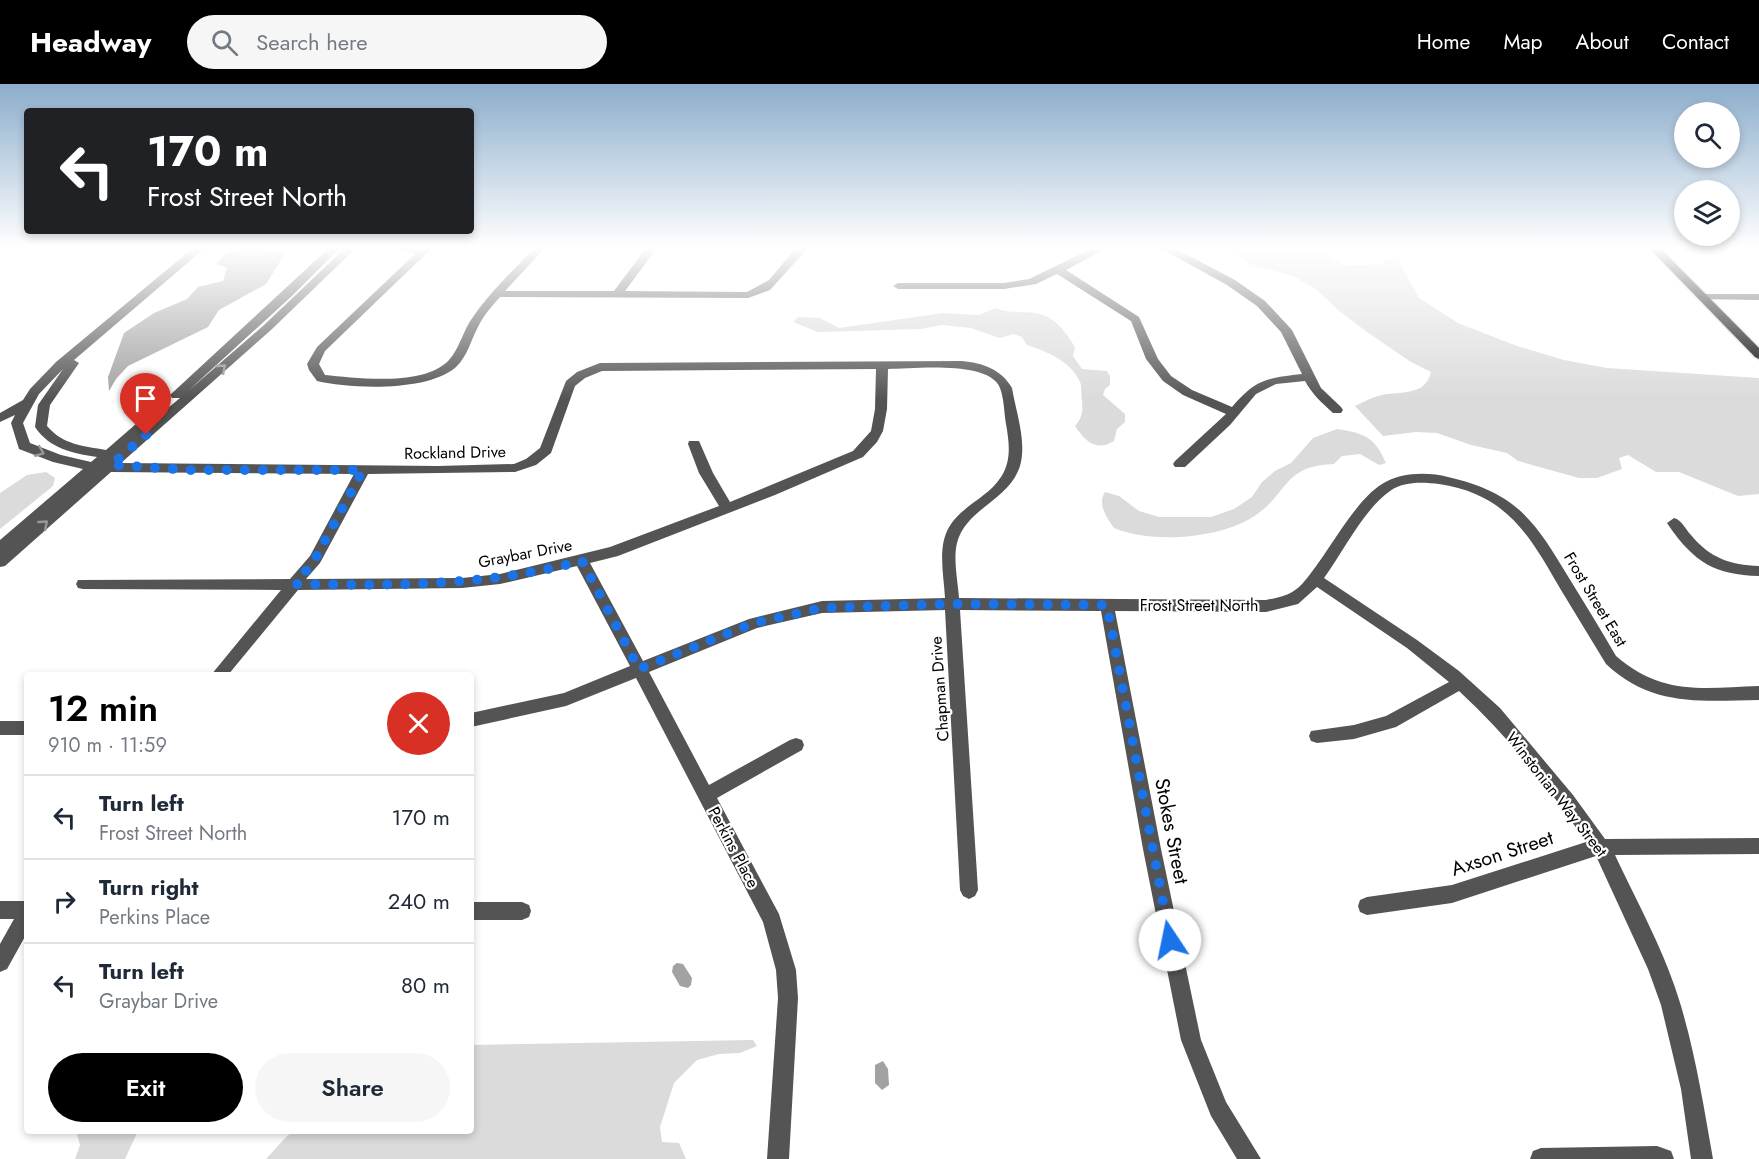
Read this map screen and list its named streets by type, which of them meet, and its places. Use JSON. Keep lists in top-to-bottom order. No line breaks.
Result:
{"streets":{"street":["Rockland Drive","Graybar Drive","Frost Street East","Frost Street North","Chapman Drive","Winstonian Way Street","Stokes Street","Perkins Place","Axson Street"]},"crossings":[["Rockland Drive","Graybar Drive"],["Rockland Drive","Chapman Drive"],["Graybar Drive","Perkins Place"],["Frost Street East","Frost Street North"],["Frost Street North","Chapman Drive"],["Frost Street North","Winstonian Way Street"],["Frost Street North","Stokes Street"],["Frost Street North","Perkins Place"],["Winstonian Way Street","Axson Street"]],"page":{"header":"Headway","search":"Search here","nav":["Home","Map","About","Contact"],"turn":["170 m","Frost Street North"],"heading":["12 min","910 m · 11:59"],"list":[{"name":"Turn left","note":"Frost Street North","value":"170 m"},{"name":"Turn right","note":"Perkins Place","value":"240 m"},{"name":"Turn left","note":"Graybar Drive","value":"80 m"}],"buttons":["Exit","Share"]}}
